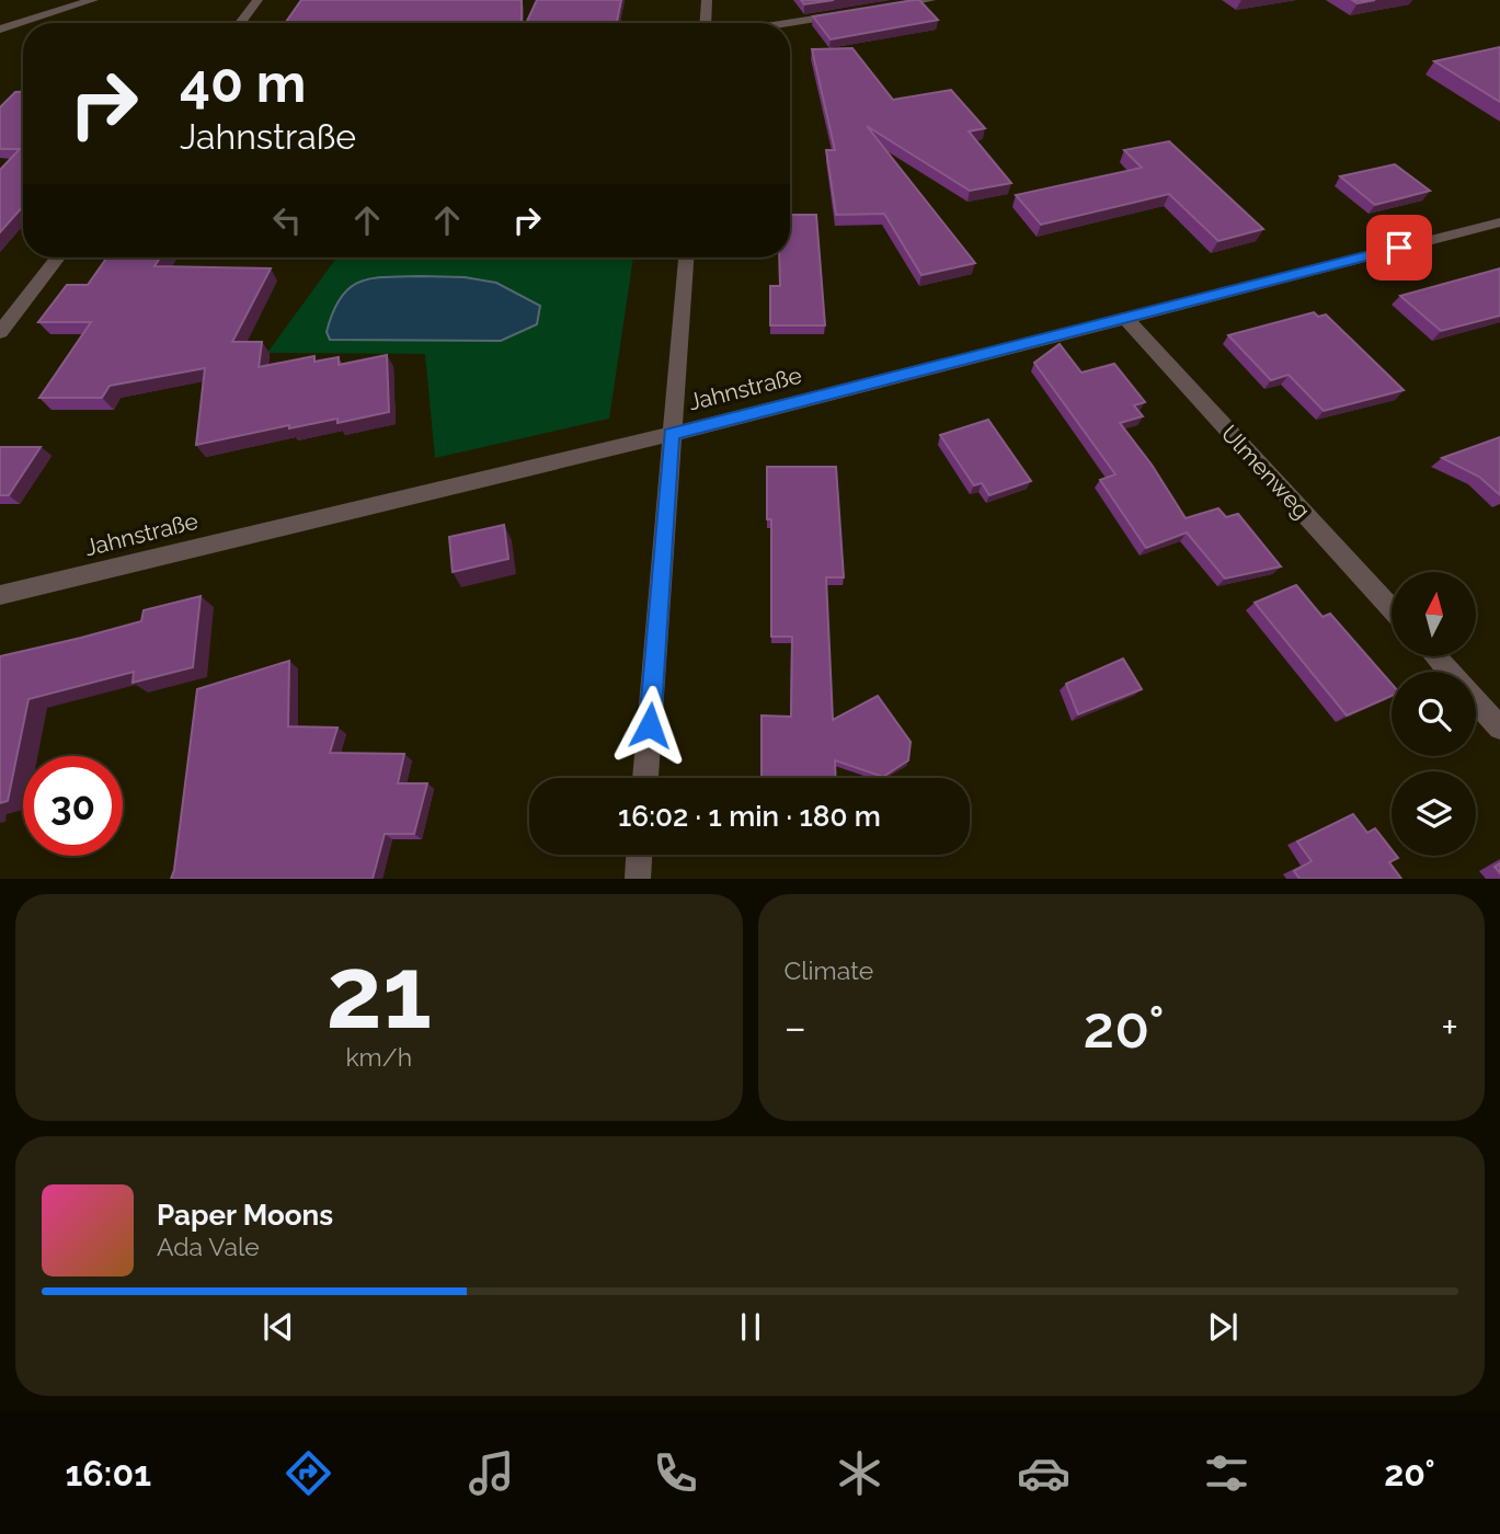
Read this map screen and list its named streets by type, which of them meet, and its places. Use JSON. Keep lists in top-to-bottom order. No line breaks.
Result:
{"streets":{"street":["Jahnstraße","Ulmenweg"]},"crossings":[["Jahnstraße","Ulmenweg"]],"north":"top","page":{"turn":["40 m","Jahnstraße"],"limit":"30","trip":"16:02 · 1 min · 180 m","tile":[["21","km/h"],"Climate"],"heat":["−","20°","+"],"song":["Paper Moons","Ada Vale"],"tabs":["16:01","20°"]}}
